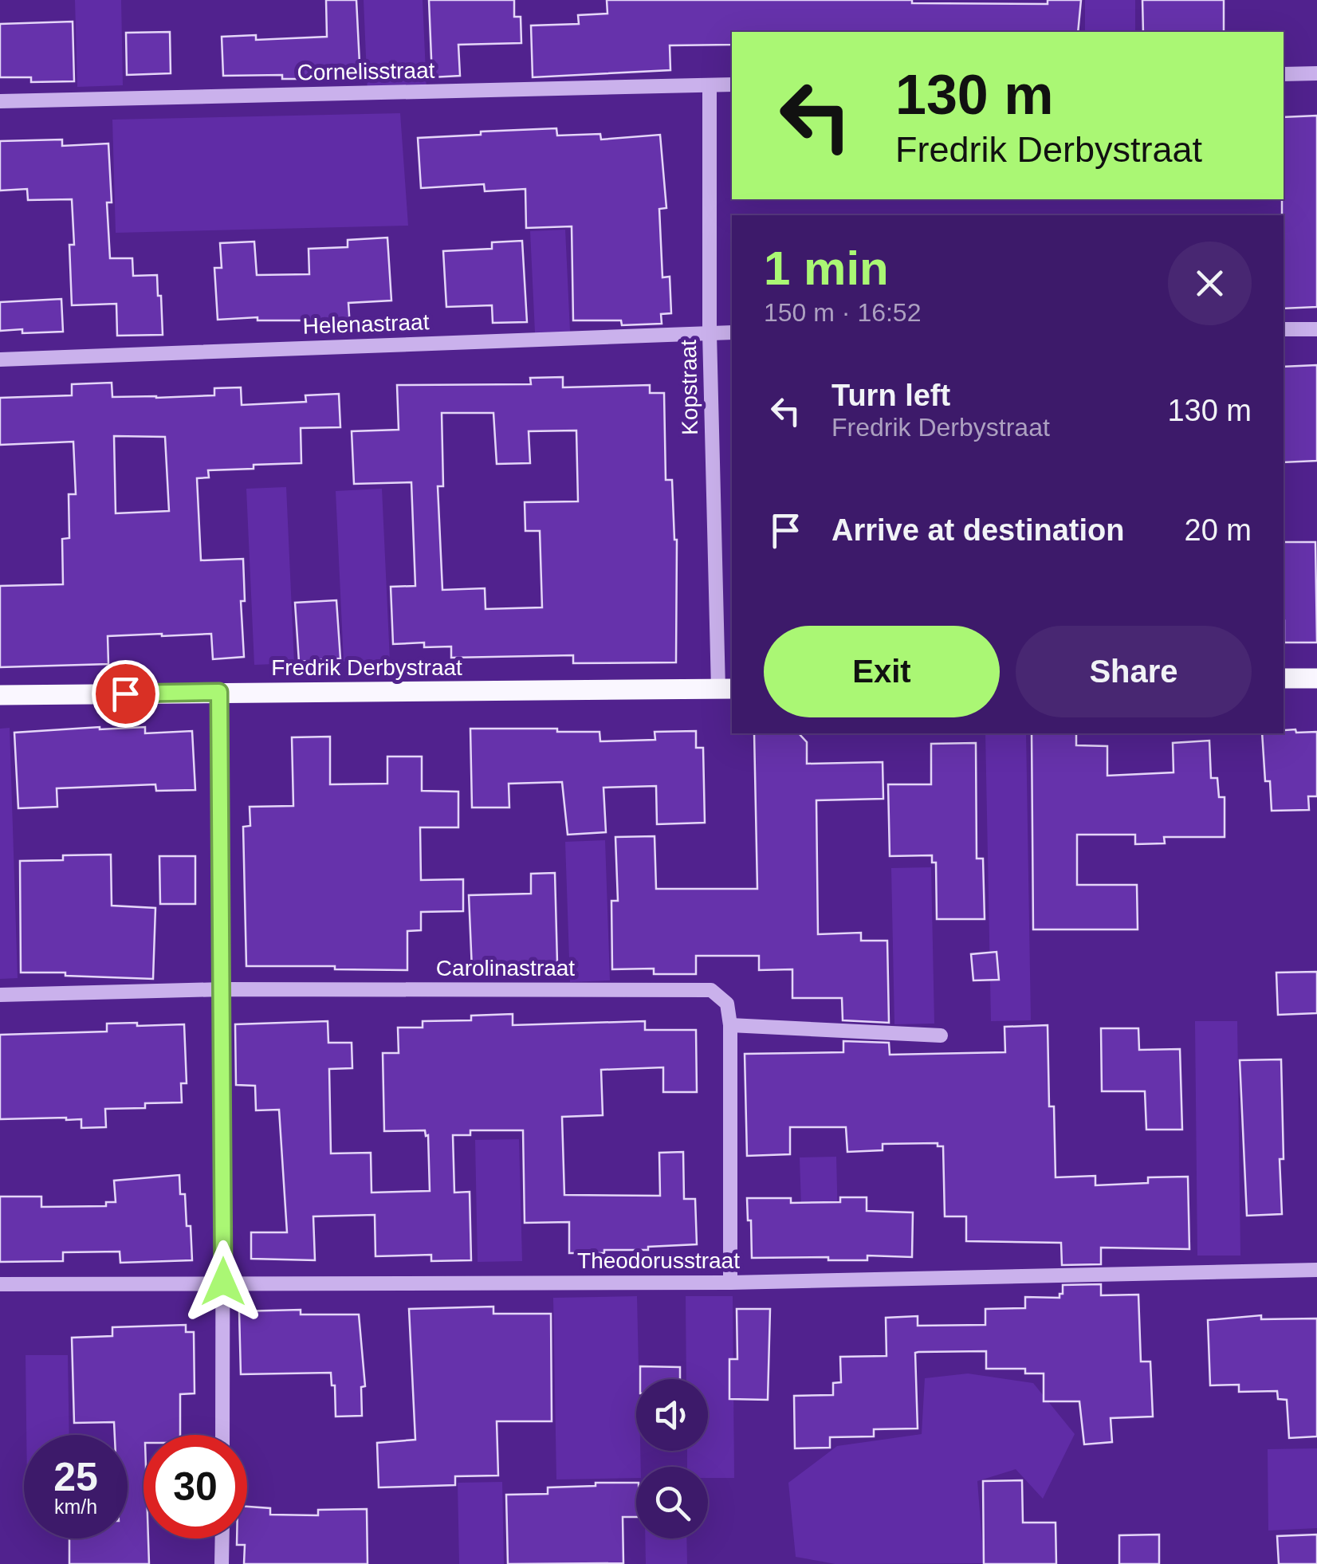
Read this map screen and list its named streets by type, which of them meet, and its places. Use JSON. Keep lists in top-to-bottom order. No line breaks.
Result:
{"streets":{"main road":["Fredrik Derbystraat"],"street":["Cornelisstraat","Helenastraat","Kopstraat","Carolinastraat","Theodorusstraat"]},"crossings":[["Cornelisstraat","Kopstraat"],["Helenastraat","Kopstraat"],["Kopstraat","Fredrik Derbystraat"],["Carolinastraat","Theodorusstraat"]],"page":{"turn":["130 m","Fredrik Derbystraat"],"heading":["1 min","150 m · 16:52"],"list":[{"name":"Turn left","note":"Fredrik Derbystraat","value":"130 m"},{"name":"Arrive at destination","value":"20 m"}],"buttons":["Exit","Share"],"speed":"25 km/h","limit":"30"}}
